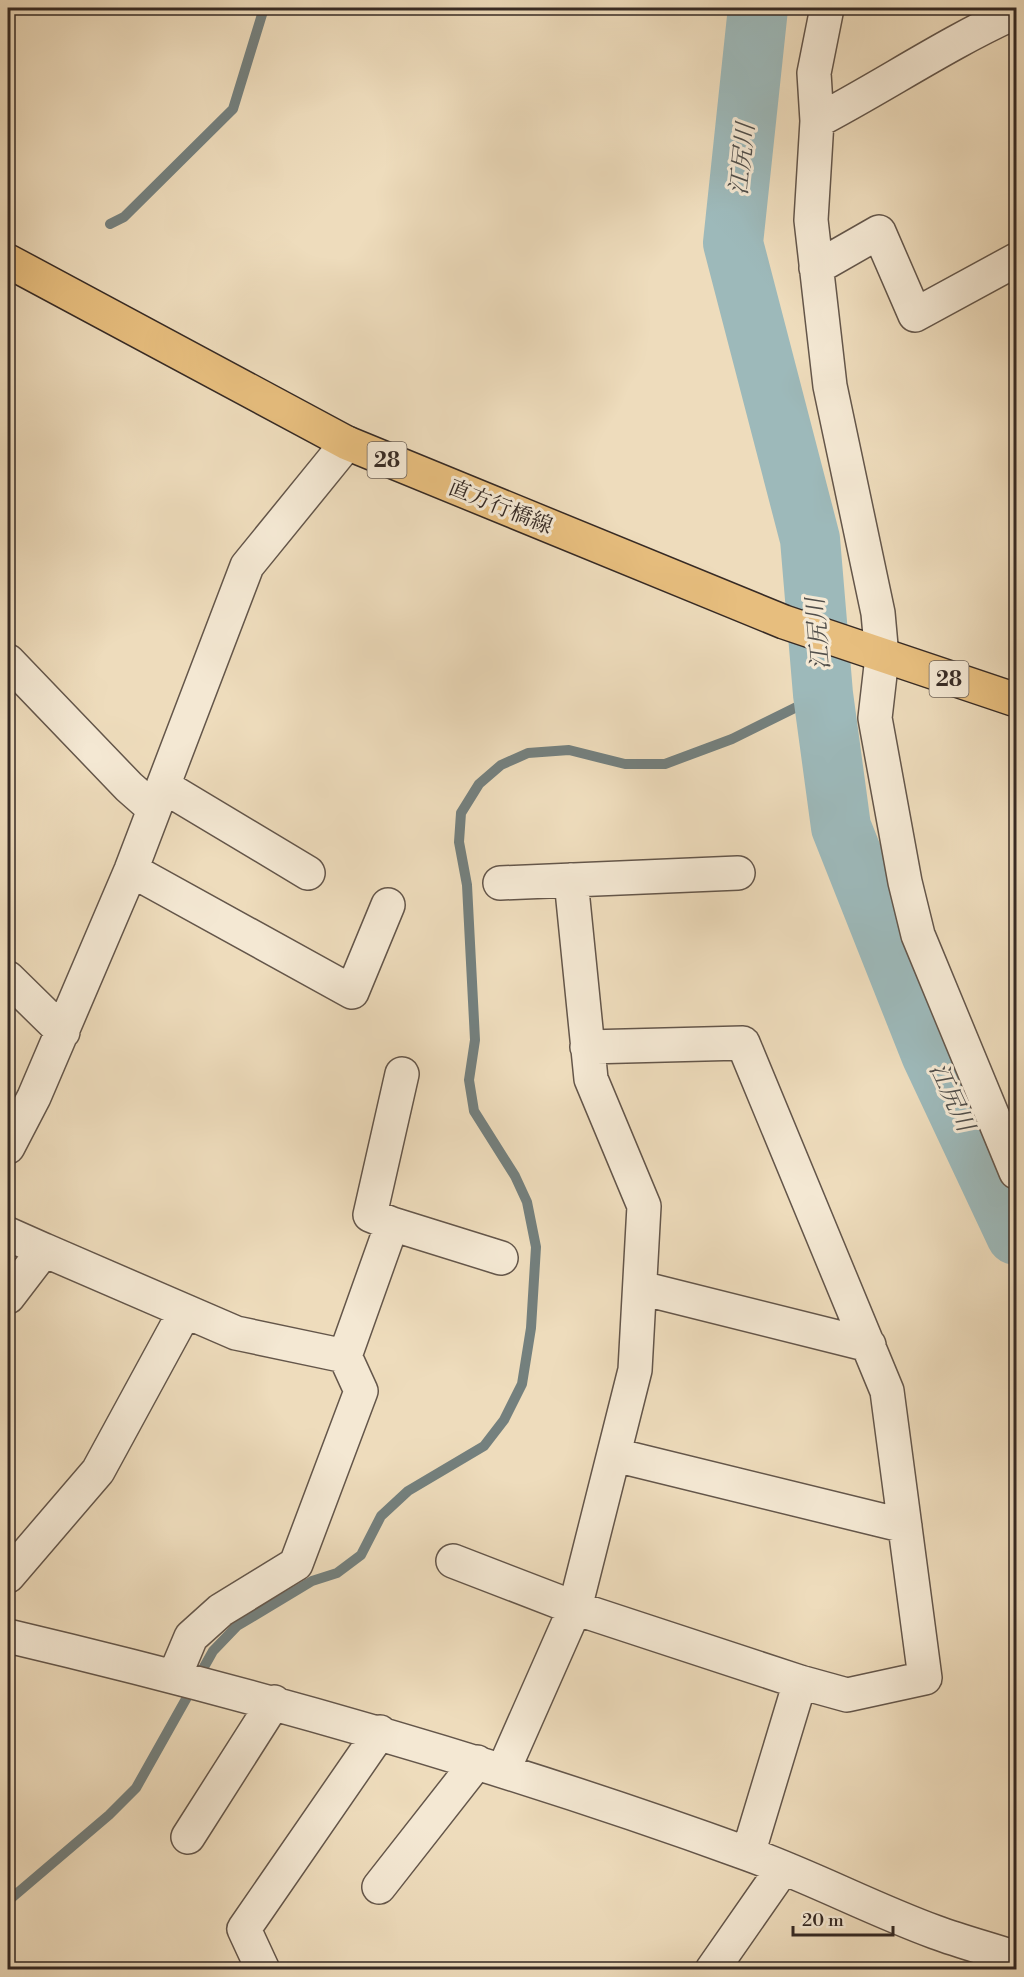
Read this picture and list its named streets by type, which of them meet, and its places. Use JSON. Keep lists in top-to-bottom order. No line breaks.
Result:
{"streets":{"main road":["28","直方行橋線"]},"water":["江尻川"],"scale_bar":"20 m"}
